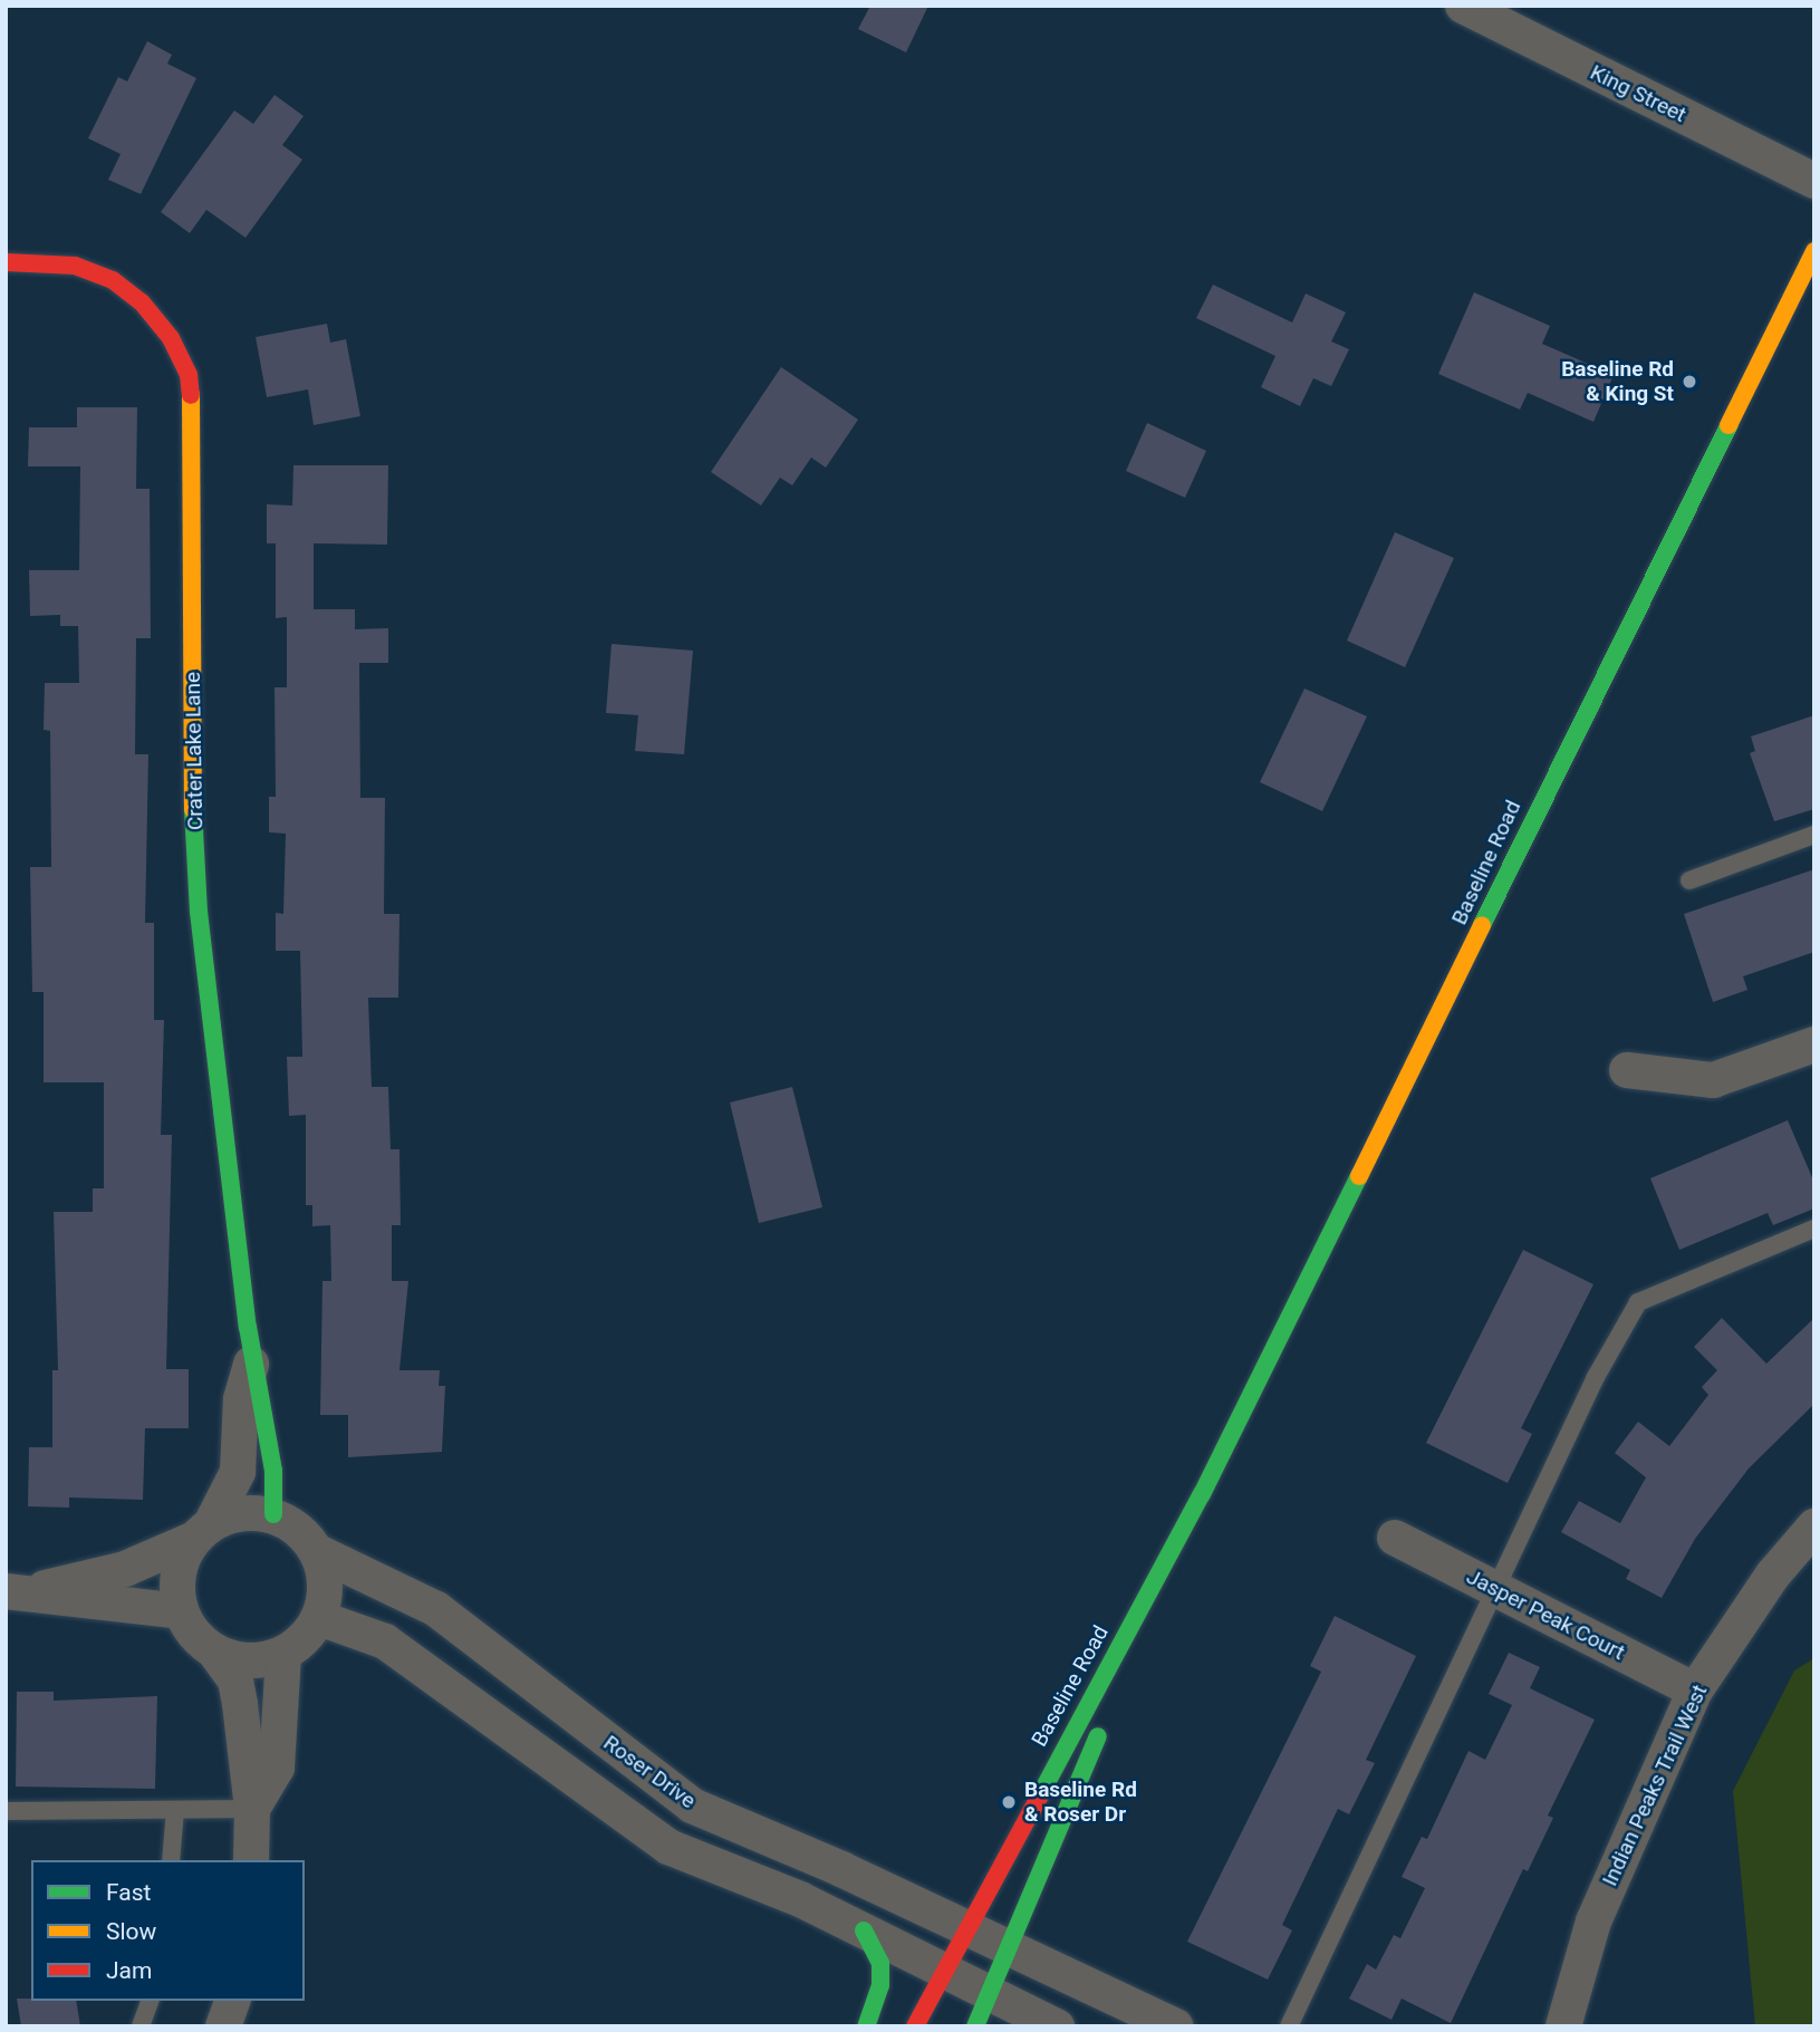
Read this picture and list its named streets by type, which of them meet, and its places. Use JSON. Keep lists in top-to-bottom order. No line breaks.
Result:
{"streets":{"main road":["Crater Lake Lane","Baseline Road"],"street":["King Street","Jasper Peak Court","Roser Drive","Indian Peaks Trail West"]},"crossings":[["Crater Lake Lane","Roser Drive"],["Baseline Road","Roser Drive"],["Jasper Peak Court","Indian Peaks Trail West"]],"places":["Baseline Rd & King St","Baseline Rd & Roser Dr"],"legend":["Fast","Slow","Jam"]}
